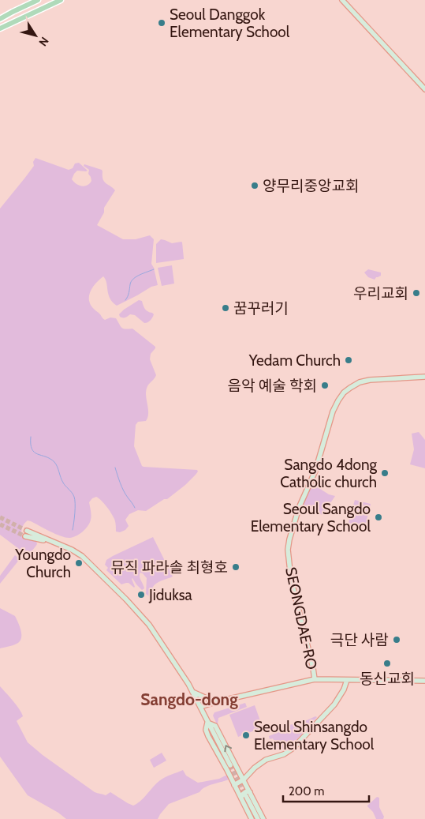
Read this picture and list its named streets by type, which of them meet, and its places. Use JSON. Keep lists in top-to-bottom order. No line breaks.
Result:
{"streets":{"main road":["SEONGDAE-RO"]},"districts":["Sangdo-dong"],"places":["Seoul Danggok Elementary School","양무리중앙교회","우리교회","꿈꾸러기","Yedam Church","음악 예술 학회","Sangdo 4dong Catholic church","Seoul Sangdo Elementary School","Youngdo Church","뮤직 파라솔 최형호","Jiduksa","극단 사람","동신교회","Seoul Shinsangdo Elementary School"],"scale_bar":"200 m","north":"bottom right"}
